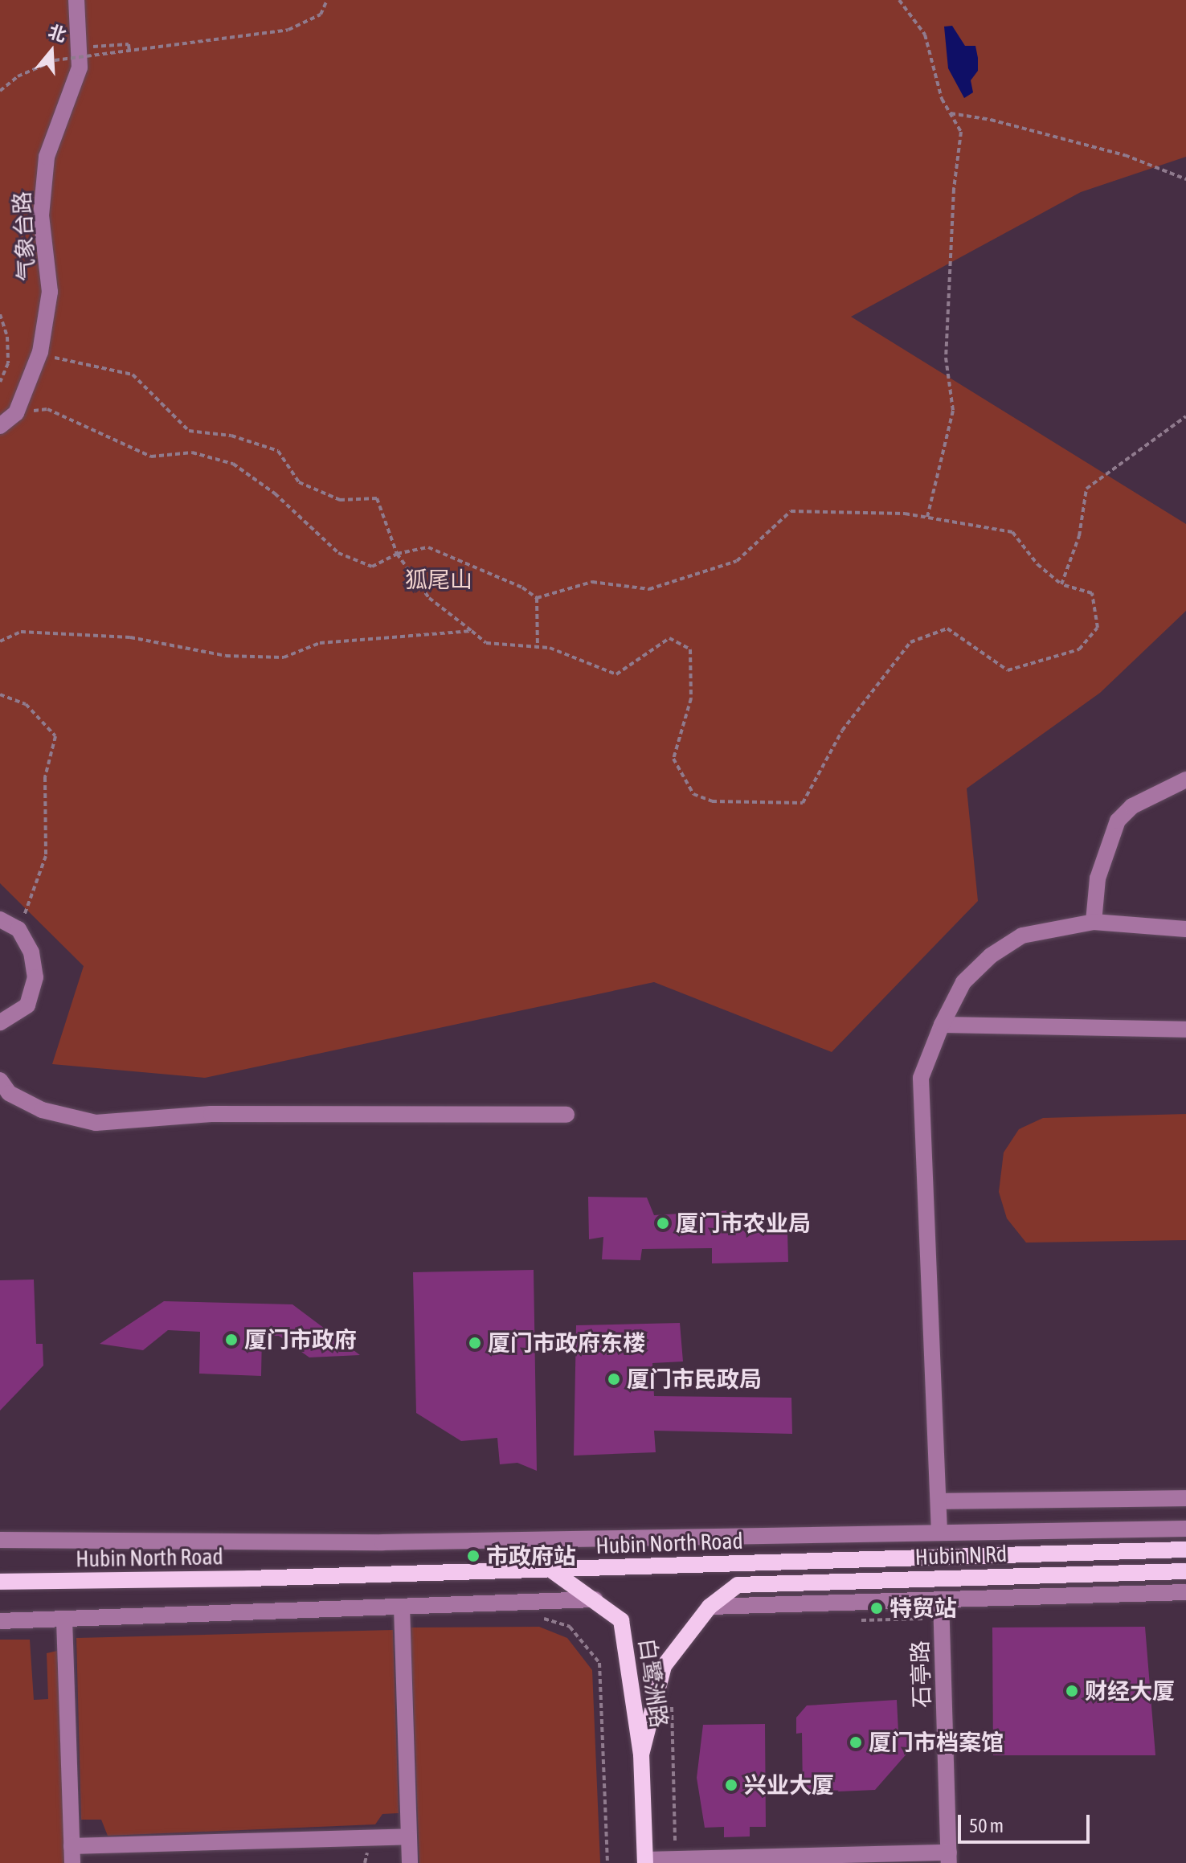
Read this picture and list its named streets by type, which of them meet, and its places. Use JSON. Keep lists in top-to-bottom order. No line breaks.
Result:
{"streets":{"main road":["Hubin North Road","Hubin N Rd","白鹭洲路"],"street":["气象台路","石亭路"]},"crossings":[["Hubin North Road","白鹭洲路"],["Hubin N Rd","白鹭洲路"]],"parks":["狐尾山"],"places":["厦门市农业局","厦门市政府","厦门市政府东楼","厦门市民政局","市政府站","特贸站","财经大厦","厦门市档案馆","兴业大厦"],"scale_bar":"50 m","north":"top"}
